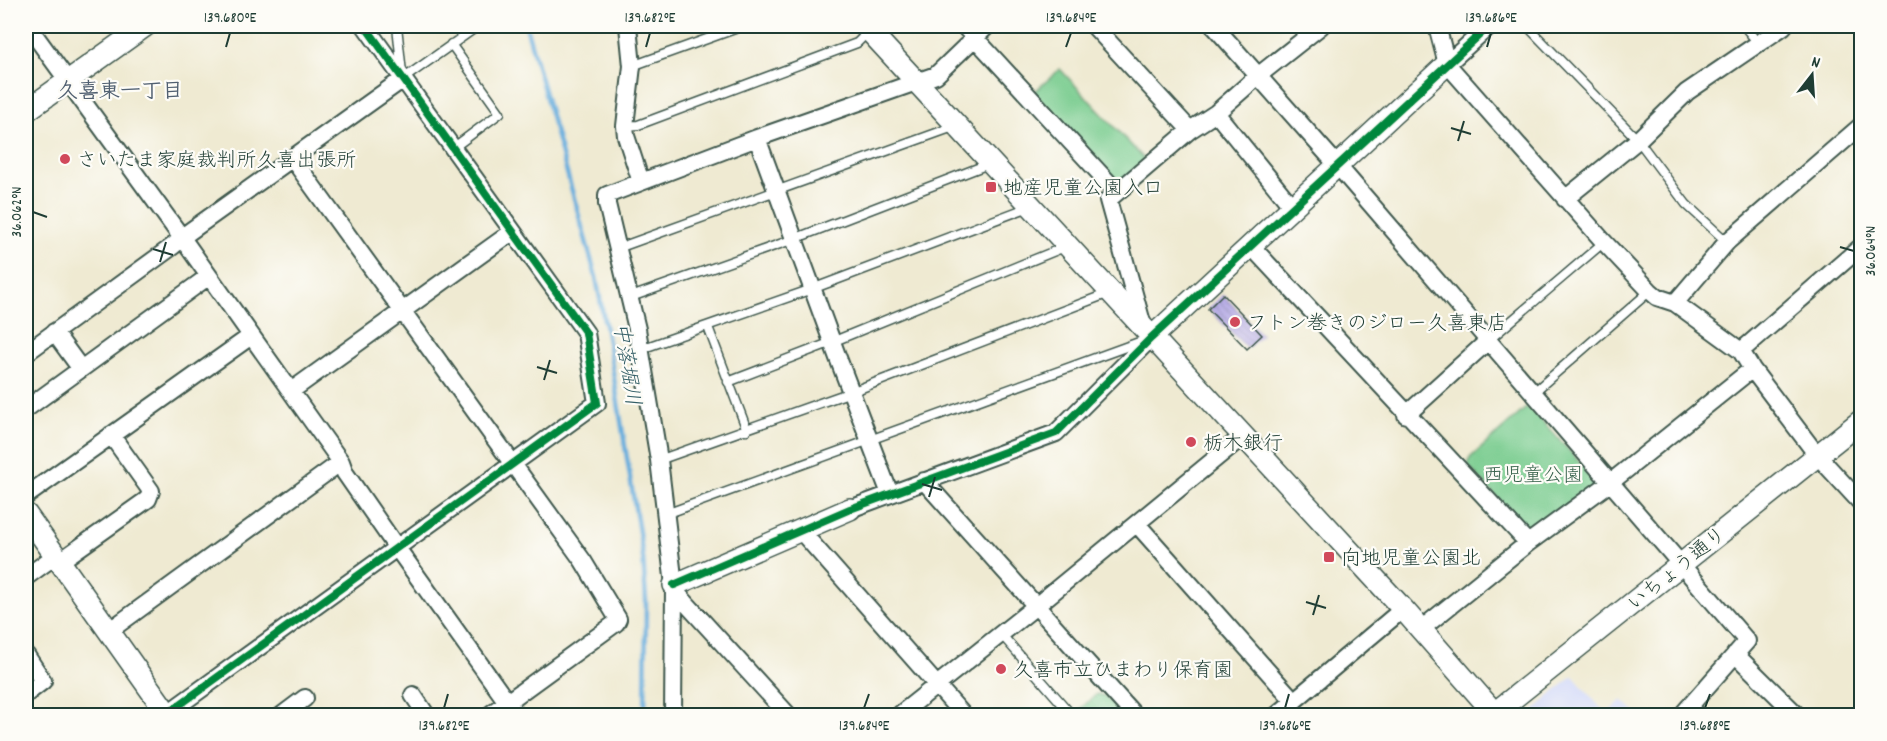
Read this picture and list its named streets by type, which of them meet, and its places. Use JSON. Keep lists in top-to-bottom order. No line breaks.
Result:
{"streets":{"street":["いちょう通り"]},"districts":["久喜東一丁目"],"water":["中落堀川"],"parks":["西児童公園"],"places":{"other":["さいたま家庭裁判所久喜出張所","フトン巻きのジロー久喜東店","栃木銀行","久喜市立ひまわり保育園"],"transit":["地産児童公園入口","向地児童公園北"]},"north":"top","coordinates":["139.680°E","139.682°E","139.684°E","139.686°E","36.062°N","36.064°N","139.688°E"]}
